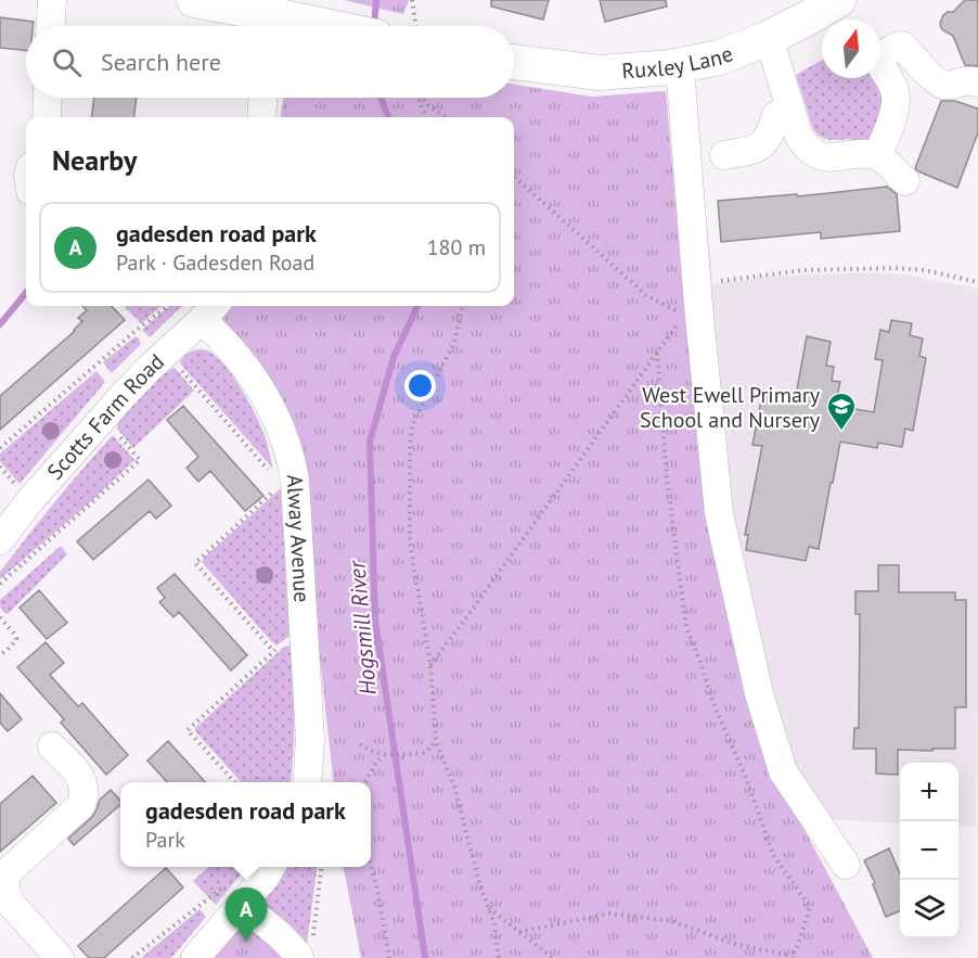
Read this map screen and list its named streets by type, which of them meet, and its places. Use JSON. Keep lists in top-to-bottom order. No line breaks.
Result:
{"streets":{"main road":["Ruxley Lane"],"street":["Scotts Farm Road","Alway Avenue"]},"crossings":[["Scotts Farm Road","Alway Avenue"]],"water":["Hogsmill River"],"places":{"school or university":["West Ewell Primary School and Nursery"]},"north":"top","page":{"search":"Search here","heading":"Nearby","list":[{"mark":"A","name":"gadesden road park","note":"Park · Gadesden Road","value":"180 m"}],"map_buttons":["+","−"],"popup":["gadesden road park","Park"],"pins":"A"}}
